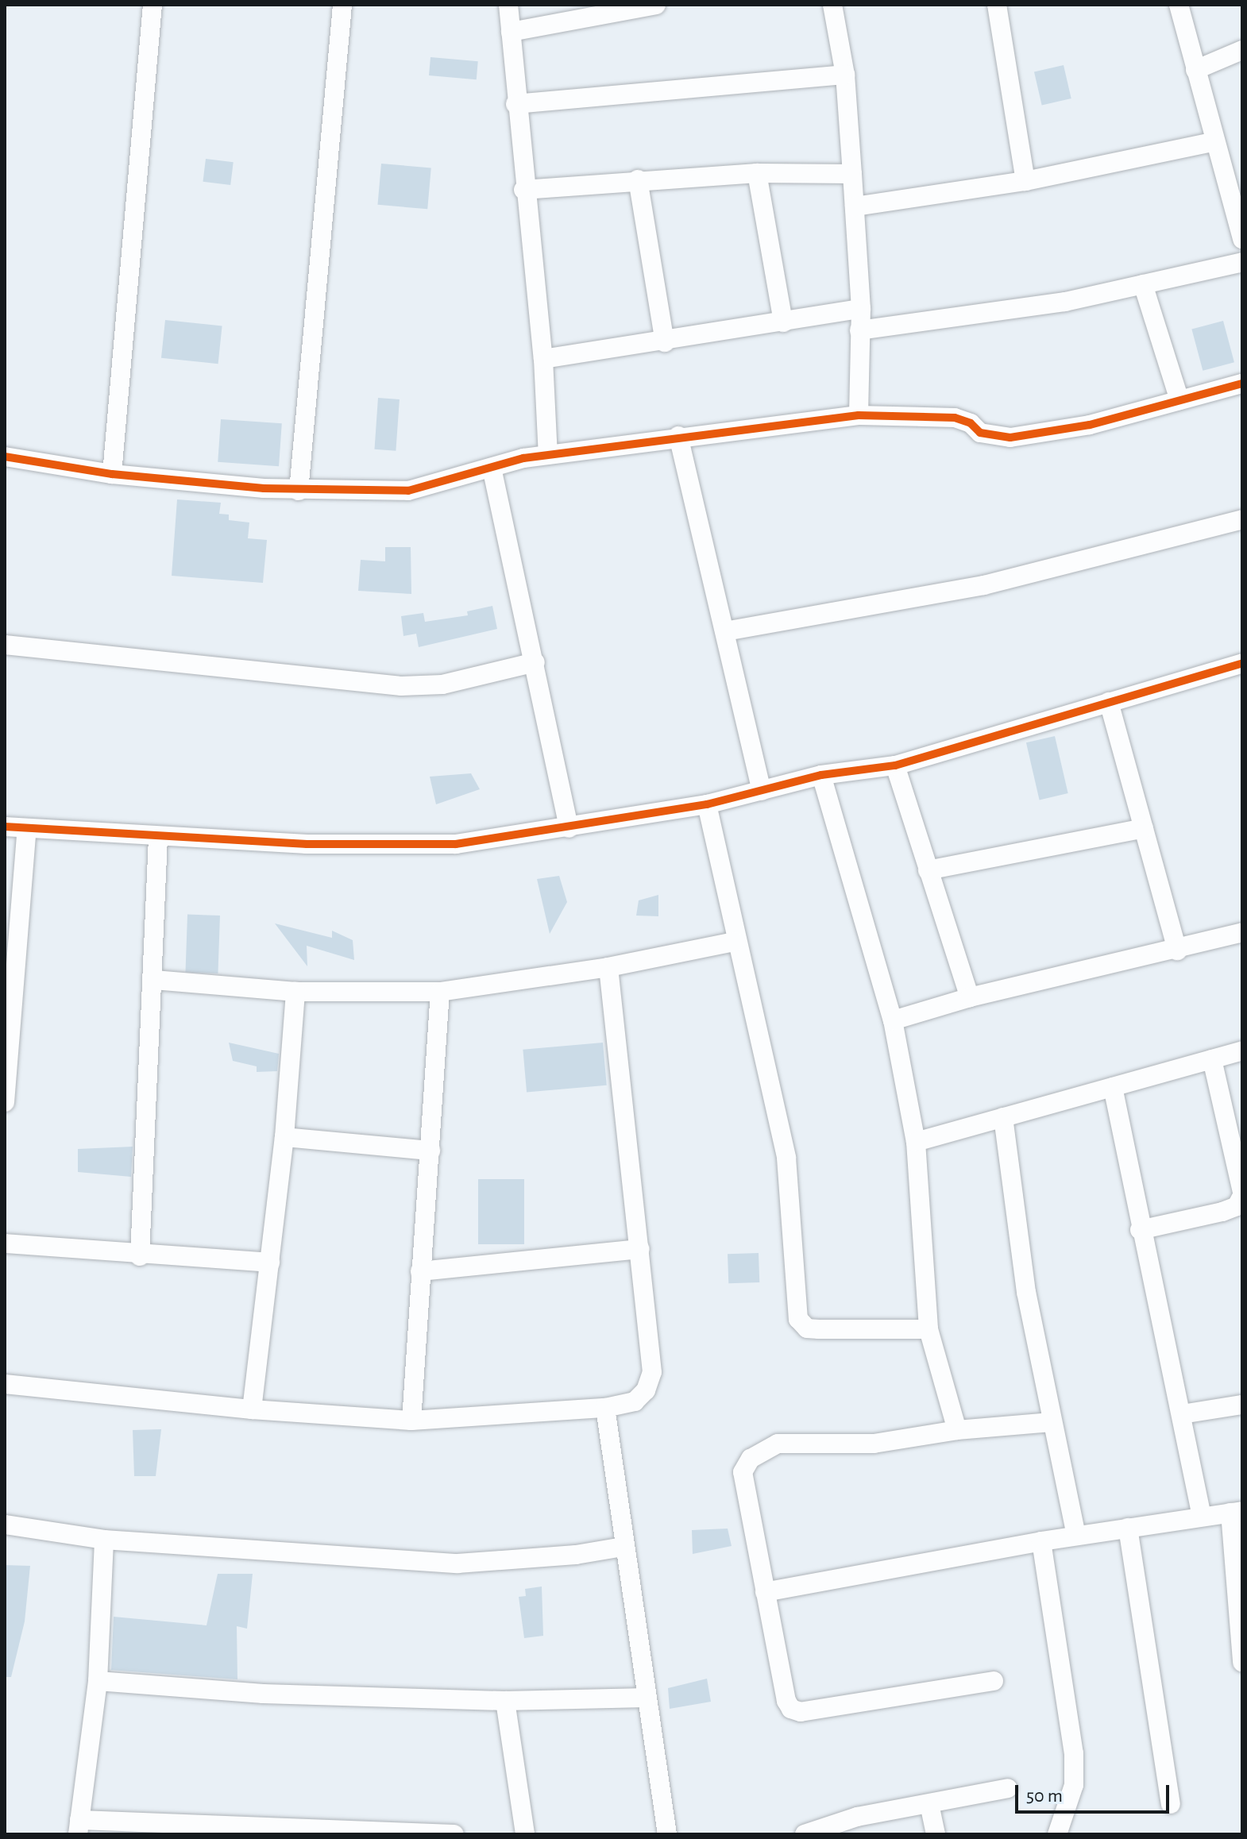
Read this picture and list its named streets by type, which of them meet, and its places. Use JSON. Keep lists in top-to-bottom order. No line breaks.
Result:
{"scale_bar":"50 m"}
